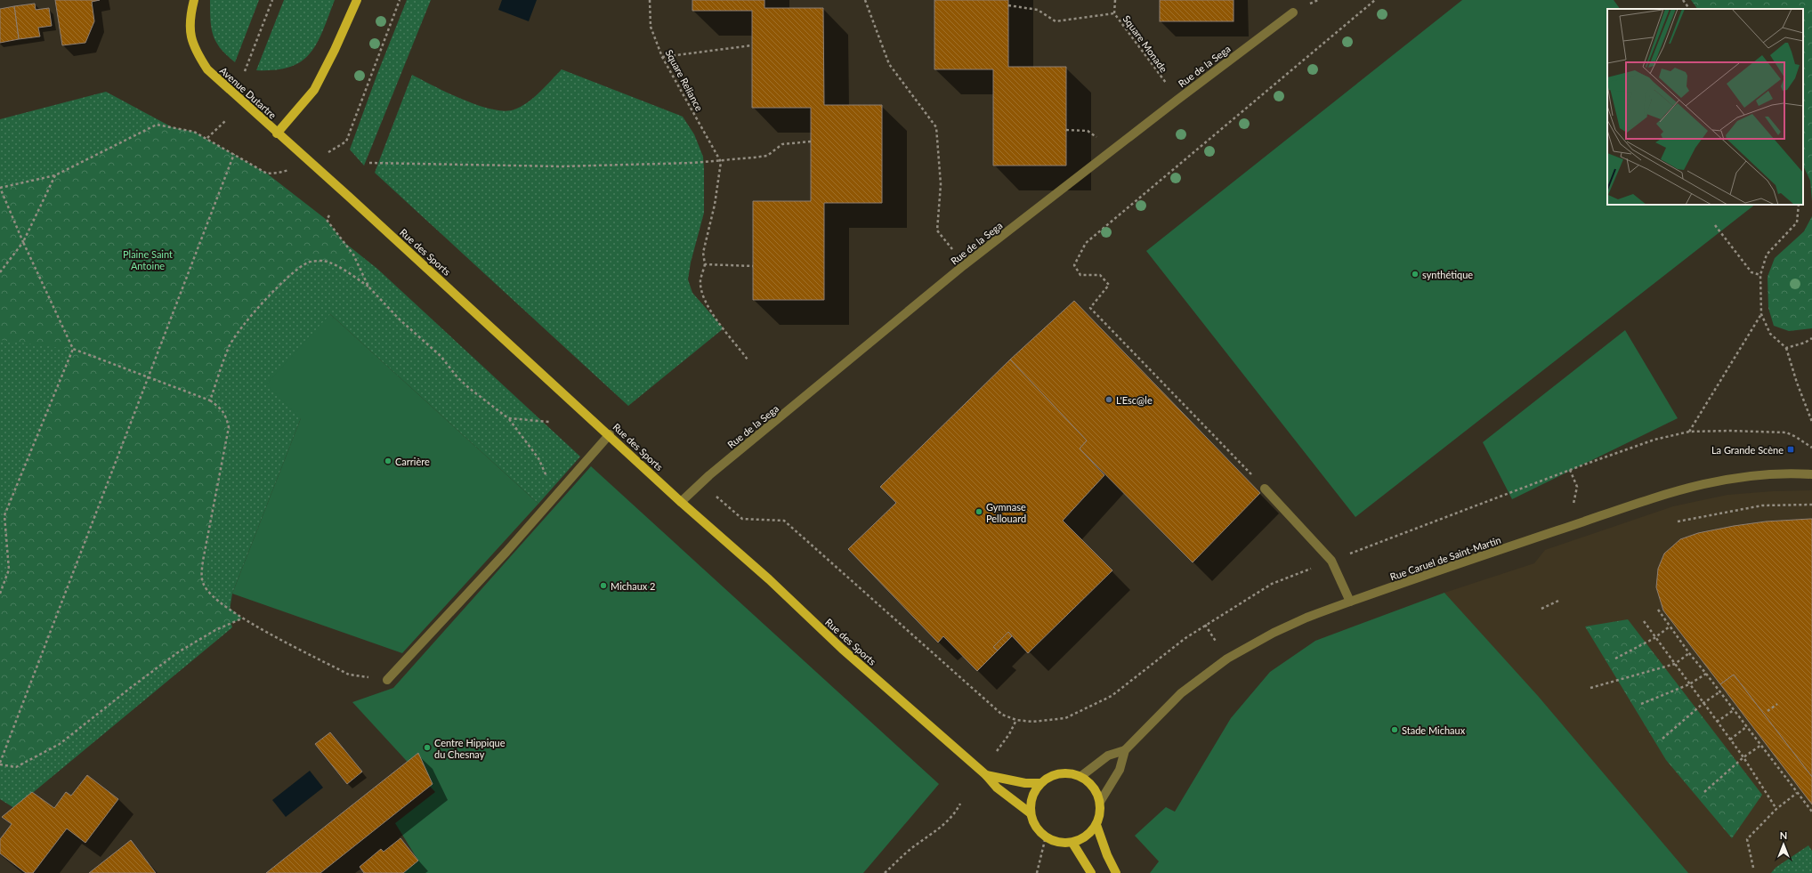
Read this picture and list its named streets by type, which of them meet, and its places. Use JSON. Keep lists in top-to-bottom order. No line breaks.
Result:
{"streets":{"main road":["Avenue Dutartre","Rue des Sports"],"street":["Rue de la Sega","Rue Caruel de Saint-Martin"],"path":["Square Monade","Square Reliance"]},"crossings":[["Square Monade","Rue de la Sega"],["Rue de la Sega","Rue des Sports"],["Avenue Dutartre","Rue des Sports"],["Rue des Sports","Rue Caruel de Saint-Martin"]],"parks":["Plaine Saint Antoine"],"places":{"other":["synthétique","L'Esc@le","Carrière","Gymnase Pellouard","Michaux 2","Stade Michaux","Centre Hippique du Chesnay"],"transit":["La Grande Scène"]},"north":"top"}
